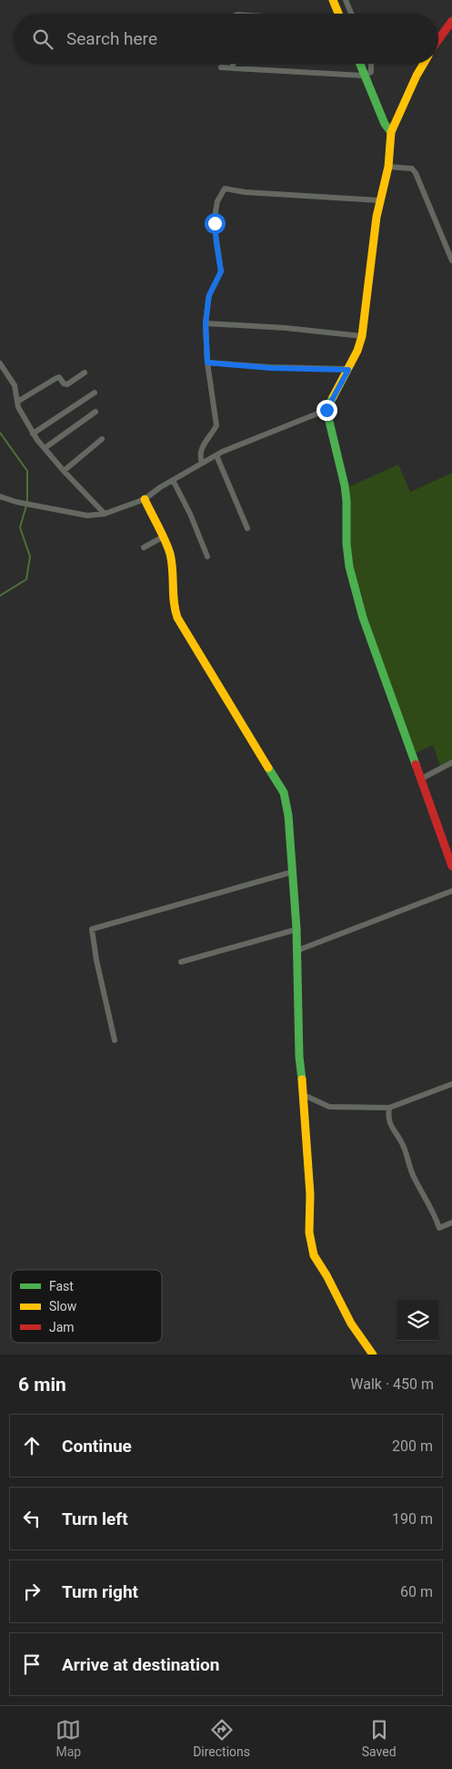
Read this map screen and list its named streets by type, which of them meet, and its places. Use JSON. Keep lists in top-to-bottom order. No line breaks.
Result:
{"legend":["Fast","Slow","Jam"],"page":{"search":"Search here","heading":["6 min","Walk · 450 m"],"list":[["Continue","200 m"],["Turn left","190 m"],["Turn right","60 m"],"Arrive at destination"],"nav":["Map","Directions","Saved"]}}
